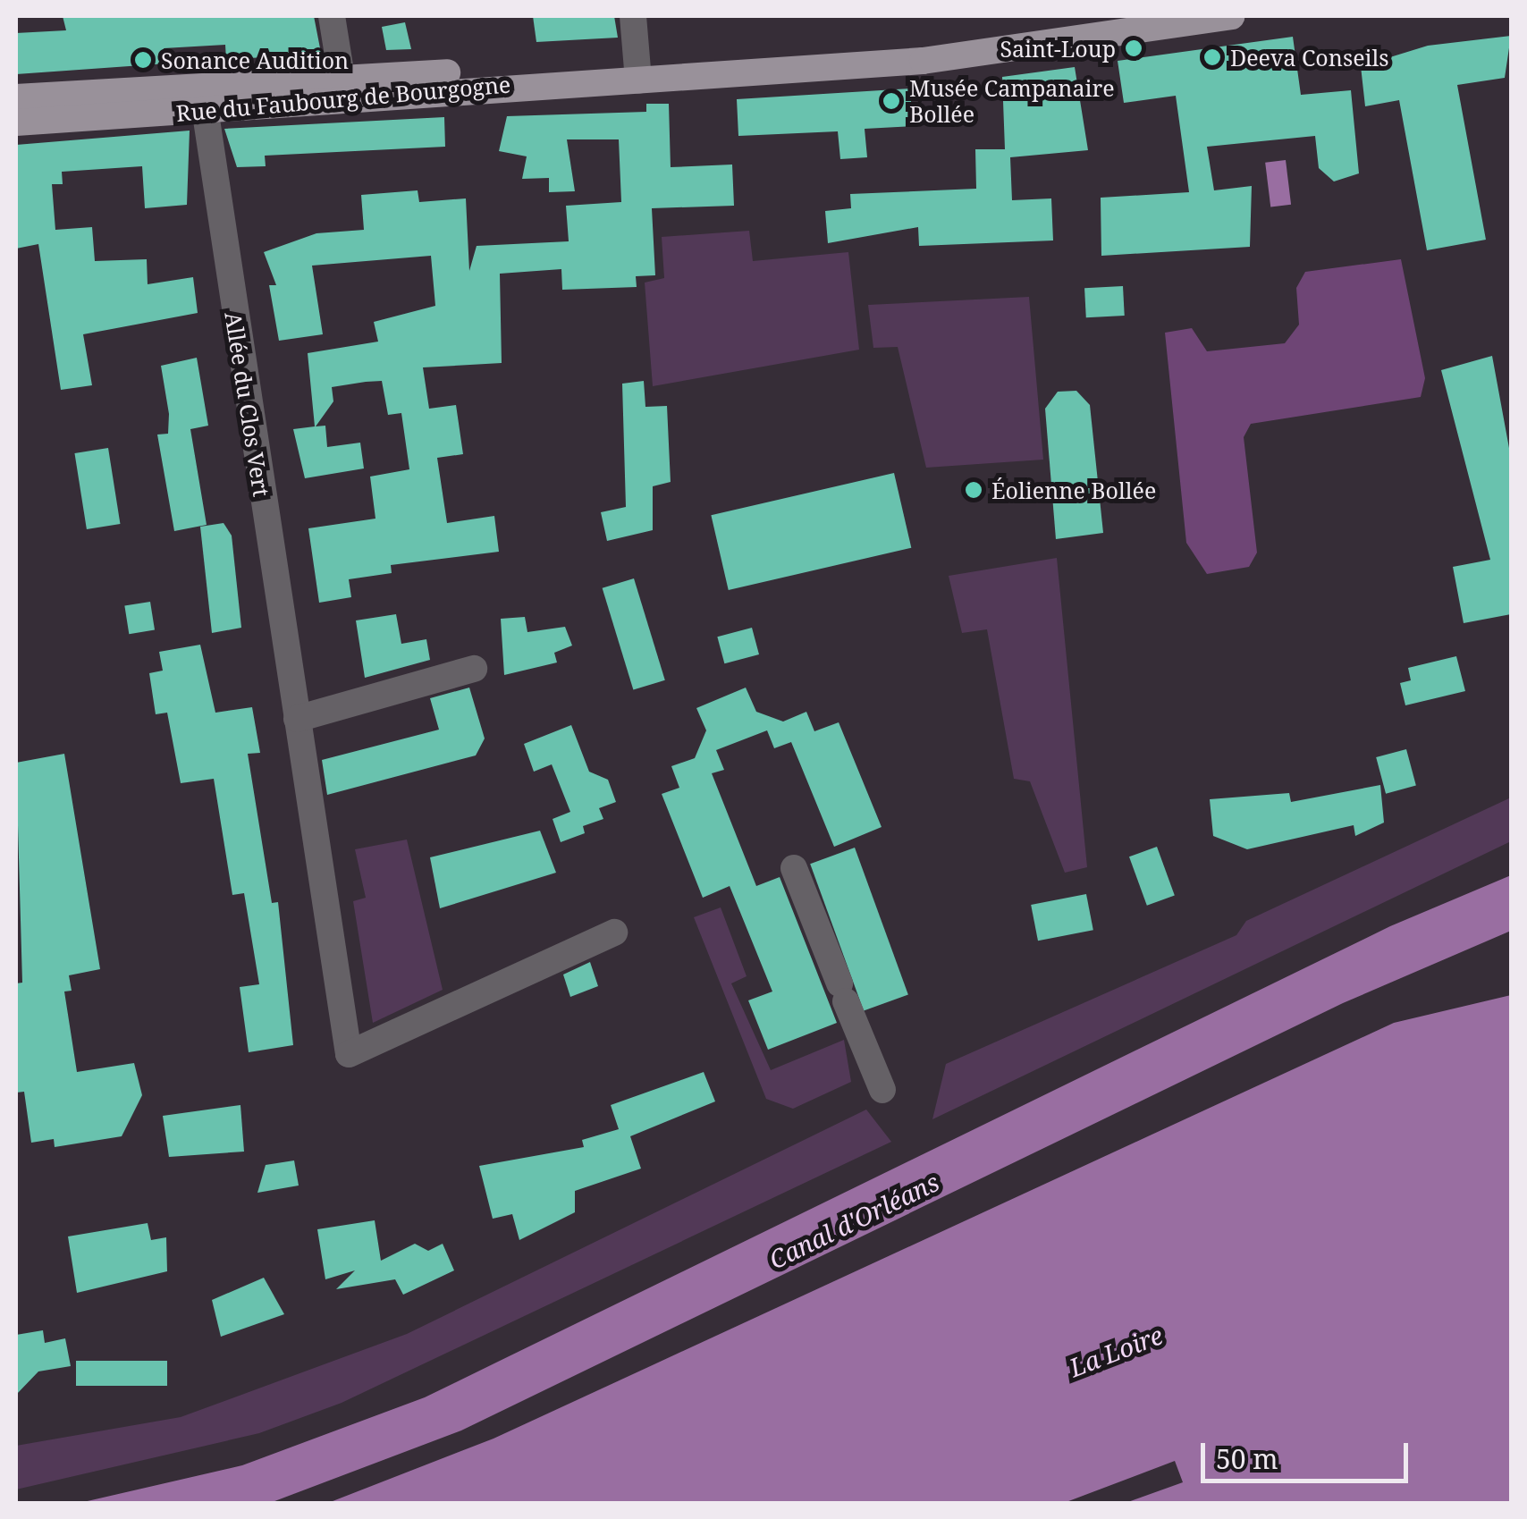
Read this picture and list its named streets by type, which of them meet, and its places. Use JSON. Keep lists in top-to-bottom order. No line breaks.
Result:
{"streets":{"main road":["Rue du Faubourg de Bourgogne"],"street":["Allée du Clos Vert"]},"crossings":[["Rue du Faubourg de Bourgogne","Allée du Clos Vert"]],"water":["Canal d'Orléans","La Loire"],"places":["Saint-Loup","Deeva Conseils","Sonance Audition","Musée Campanaire Bollée","Éolienne Bollée"],"scale_bar":"50 m"}
